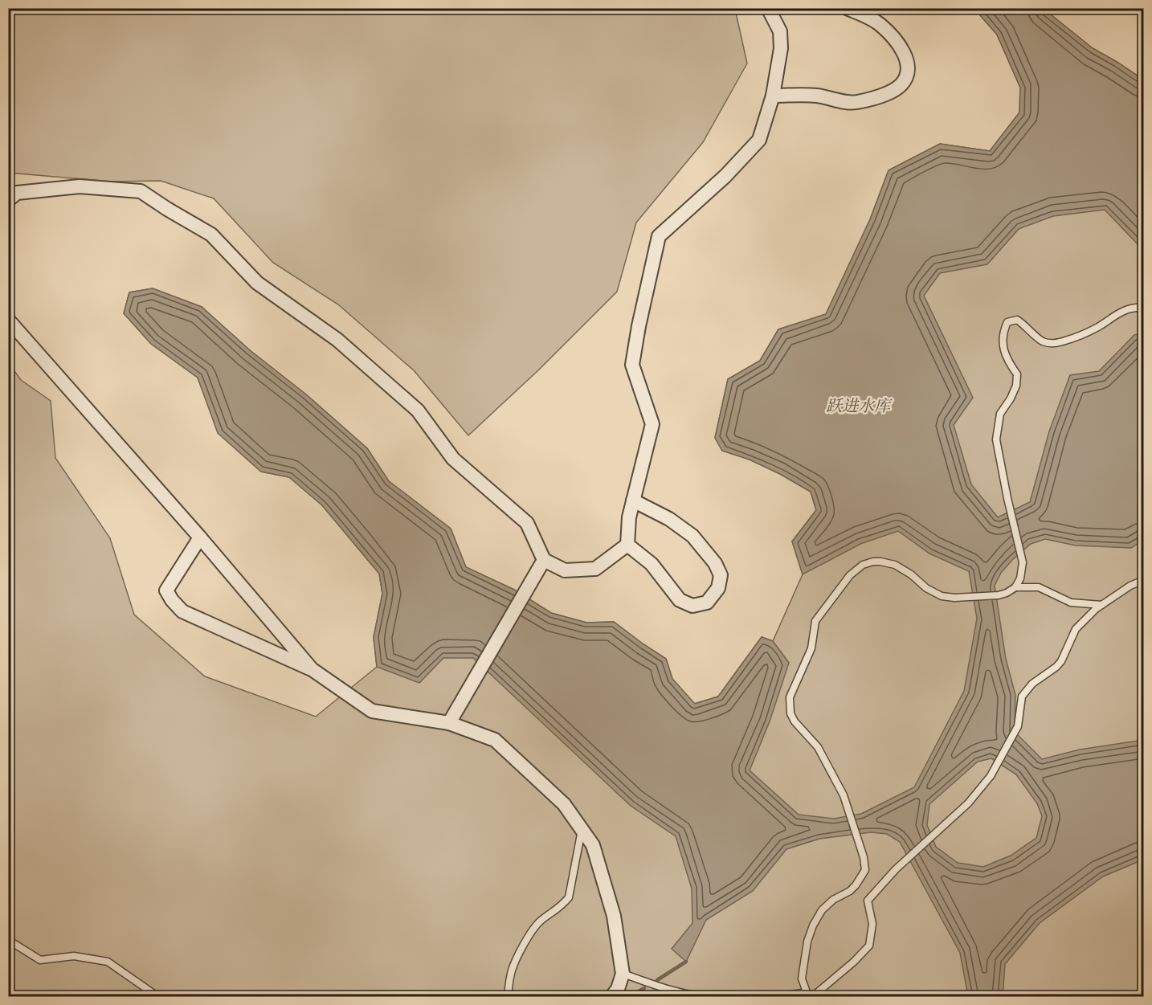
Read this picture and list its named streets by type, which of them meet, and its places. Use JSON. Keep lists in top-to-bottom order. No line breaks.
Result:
{"water":["跃进水库"]}
